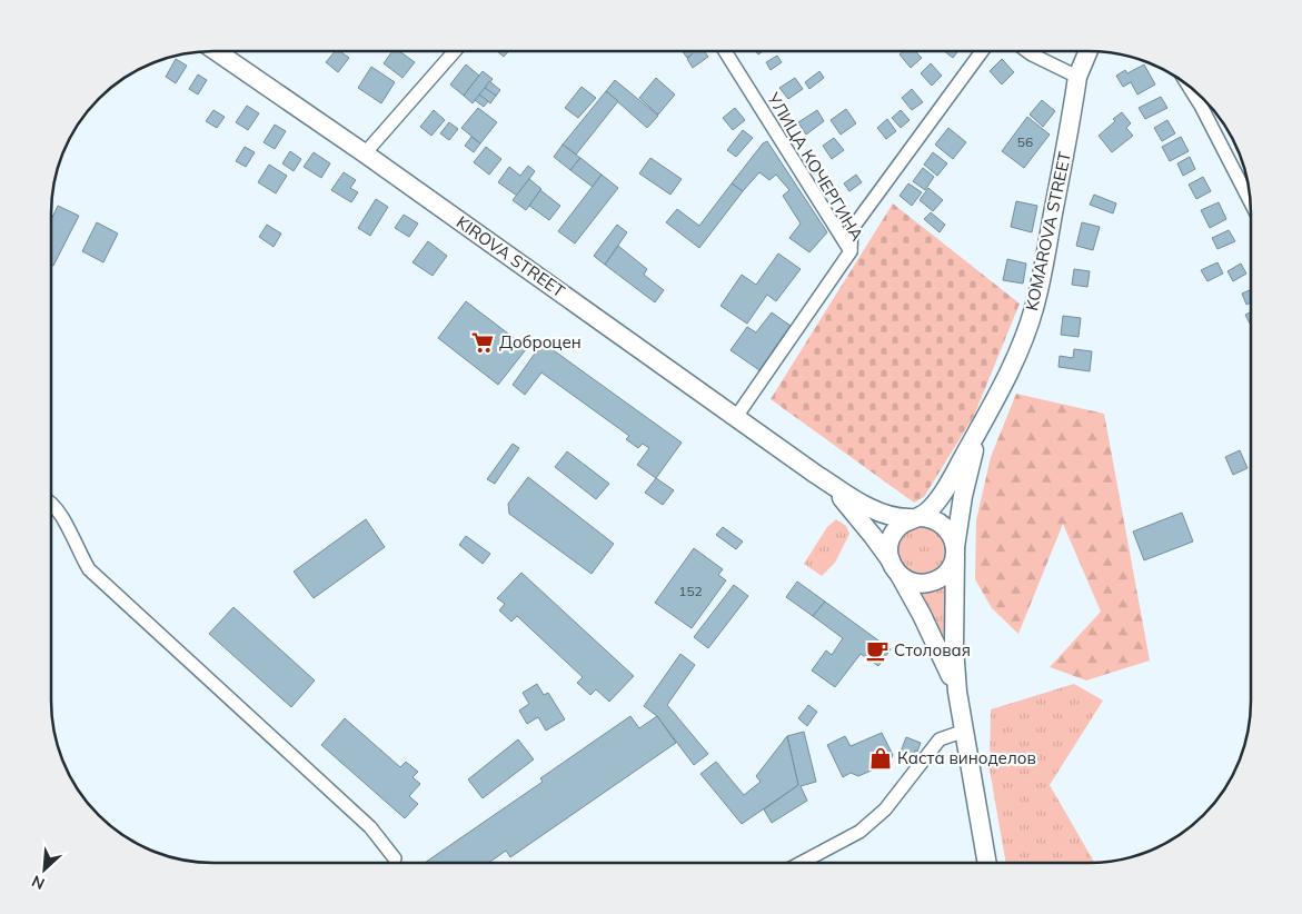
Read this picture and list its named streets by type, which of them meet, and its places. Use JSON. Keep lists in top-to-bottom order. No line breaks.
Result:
{"streets":{"main road":["KOMAROVA STREET","KIROVA STREET"],"street":["УЛИЦА КОЧЕРГИНА"]},"crossings":[["УЛИЦА КОЧЕРГИНА","KIROVA STREET"]],"places":{"supermarket":["Доброцен"],"cafe":["Столовая"],"shop":["Каста виноделов"]},"house_numbers":["56","152"],"north":"bottom left"}
